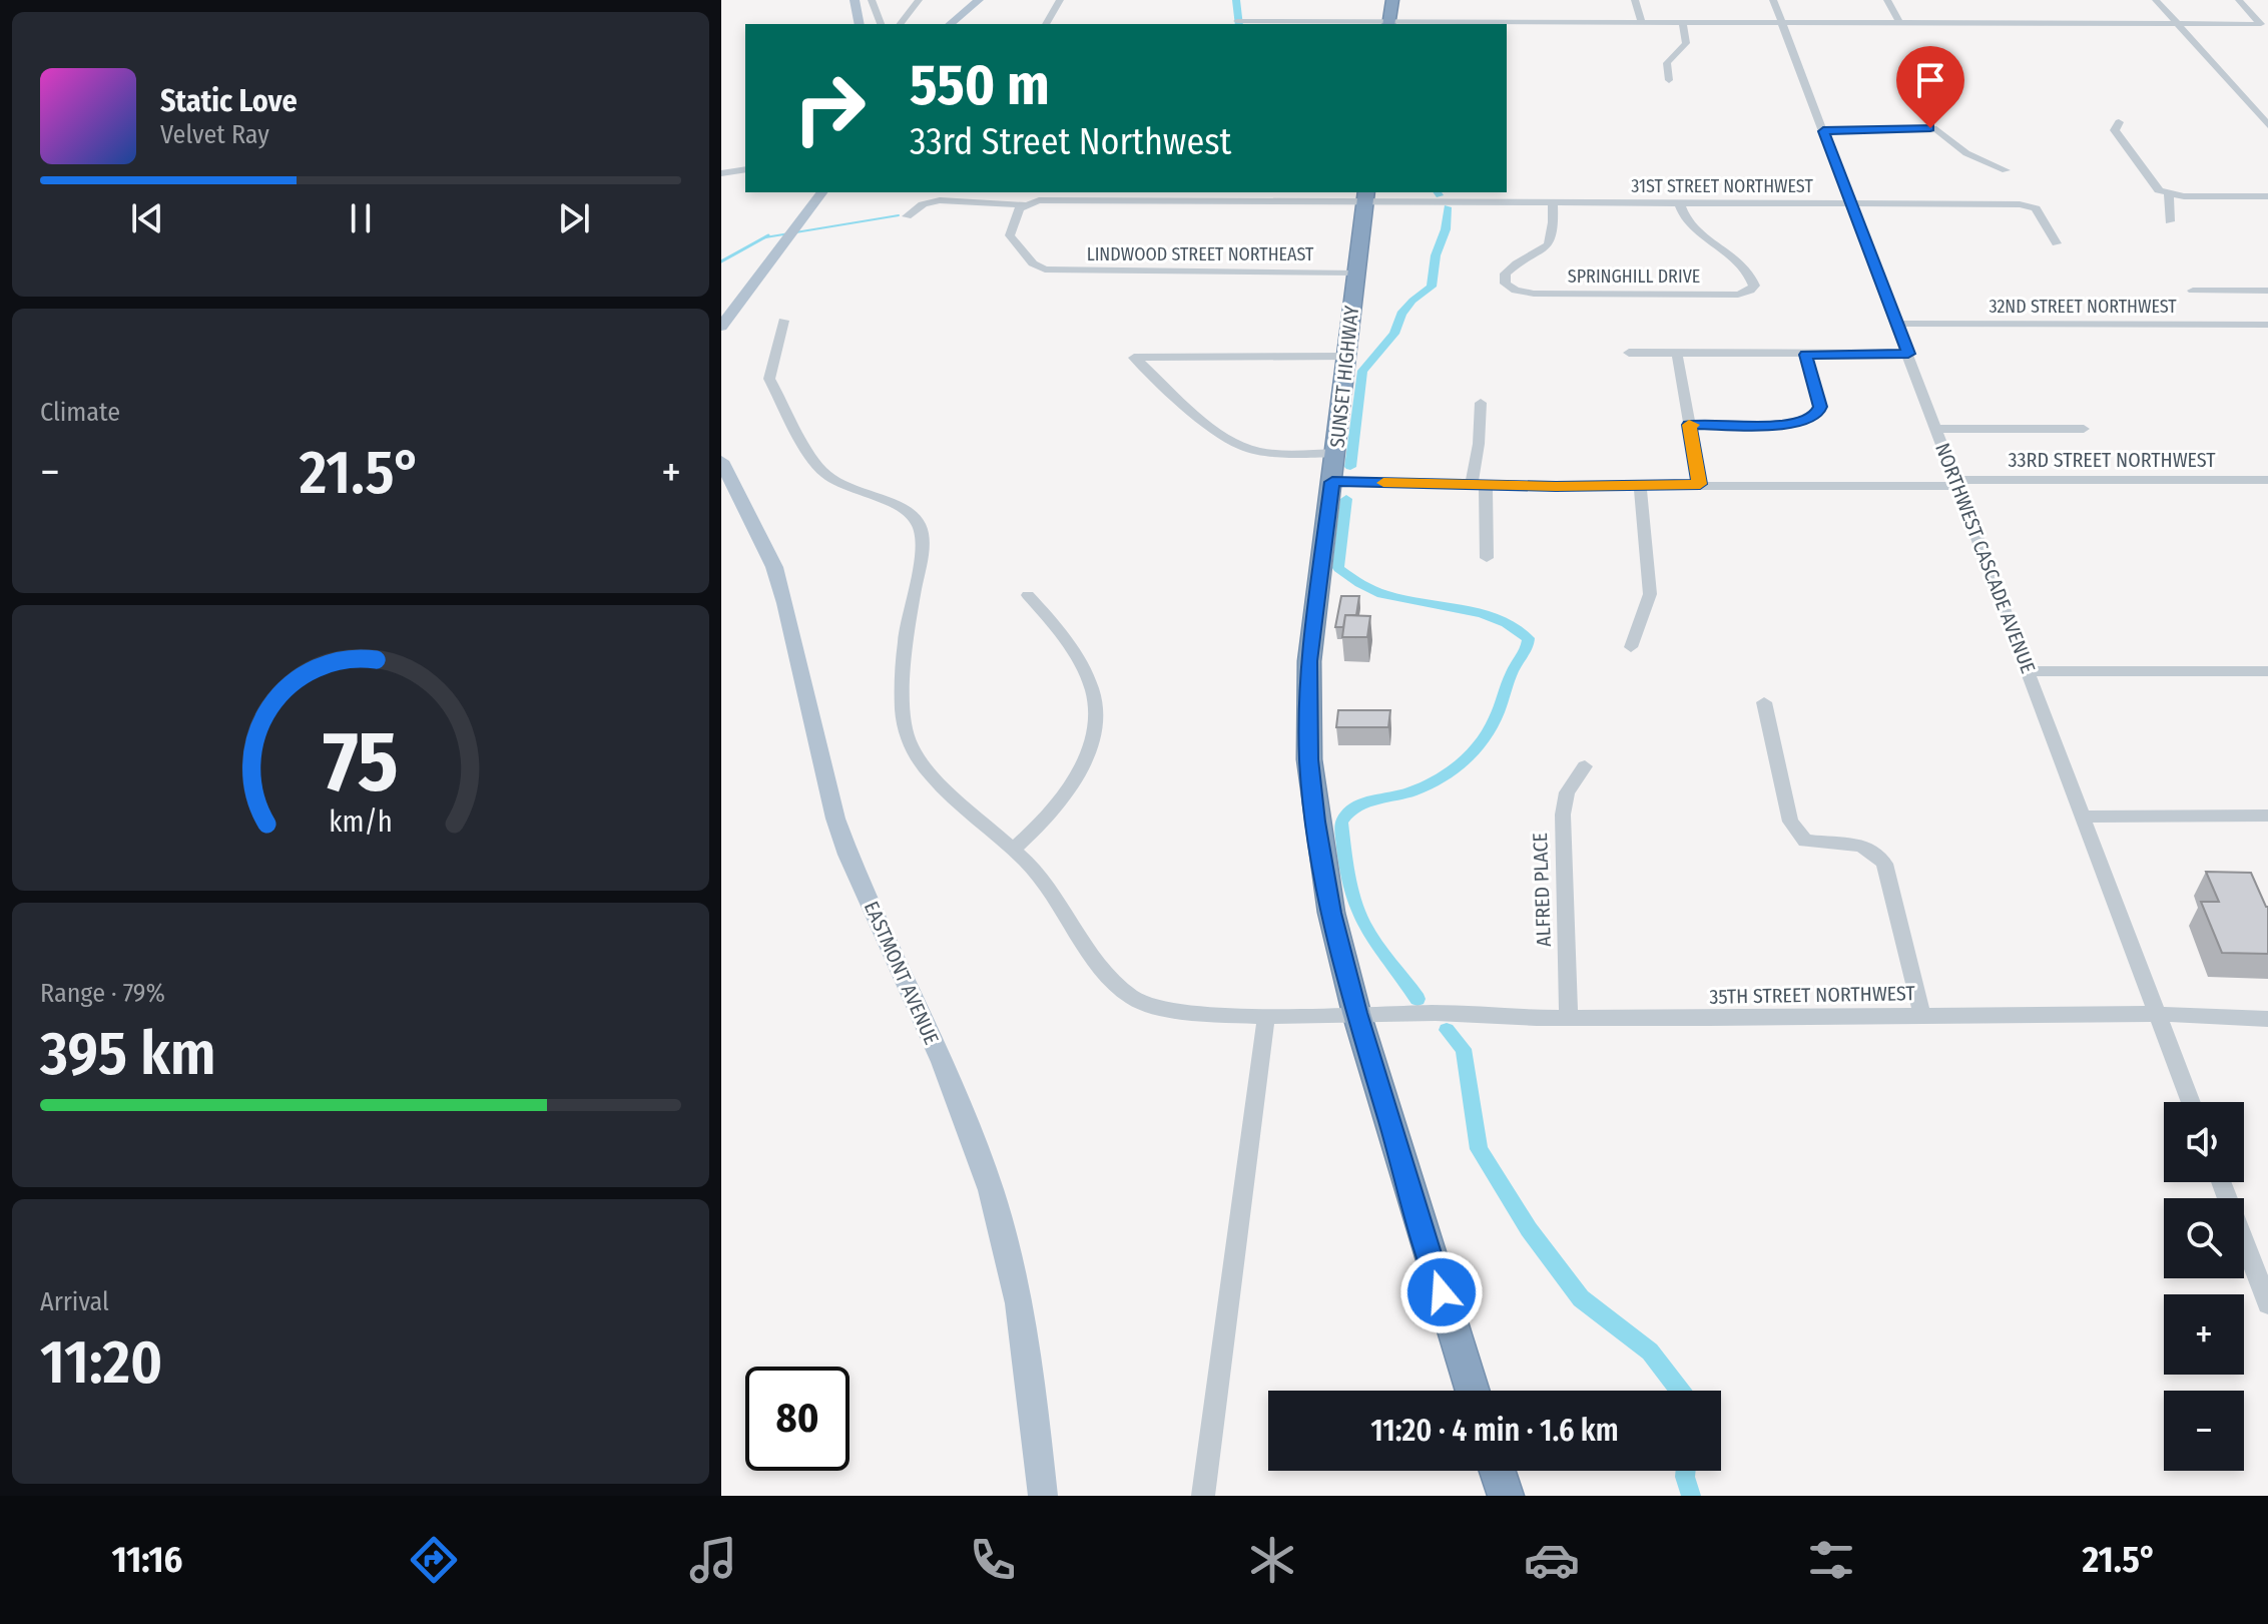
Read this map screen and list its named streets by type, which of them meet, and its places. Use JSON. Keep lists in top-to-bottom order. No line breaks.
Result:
{"streets":{"highway":["SUNSET HIGHWAY"],"main road":["EASTMONT AVENUE"],"street":["31ST STREET NORTHWEST","LINDWOOD STREET NORTHEAST","SPRINGHILL DRIVE","32ND STREET NORTHWEST","33RD STREET NORTHWEST","NORTHWEST CASCADE AVENUE","ALFRED PLACE","35TH STREET NORTHWEST"]},"crossings":[["31ST STREET NORTHWEST","LINDWOOD STREET NORTHEAST"],["31ST STREET NORTHWEST","SPRINGHILL DRIVE"],["31ST STREET NORTHWEST","SUNSET HIGHWAY"],["31ST STREET NORTHWEST","NORTHWEST CASCADE AVENUE"],["LINDWOOD STREET NORTHEAST","SUNSET HIGHWAY"],["32ND STREET NORTHWEST","NORTHWEST CASCADE AVENUE"],["SUNSET HIGHWAY","33RD STREET NORTHWEST"],["SUNSET HIGHWAY","35TH STREET NORTHWEST"],["33RD STREET NORTHWEST","NORTHWEST CASCADE AVENUE"],["NORTHWEST CASCADE AVENUE","35TH STREET NORTHWEST"],["ALFRED PLACE","35TH STREET NORTHWEST"]],"page":{"turn":["550 m","33rd Street Northwest"],"song":["Static Love","Velvet Ray"],"tile":["Climate",["Range · 79%","395 km"],["Arrival","11:20"]],"heat":["−","21.5°","+"],"map_buttons":["+","−"],"limit":"80","trip":"11:20 · 4 min · 1.6 km","tabs":["11:16","21.5°"],"gauge":["75","km/h"]}}
